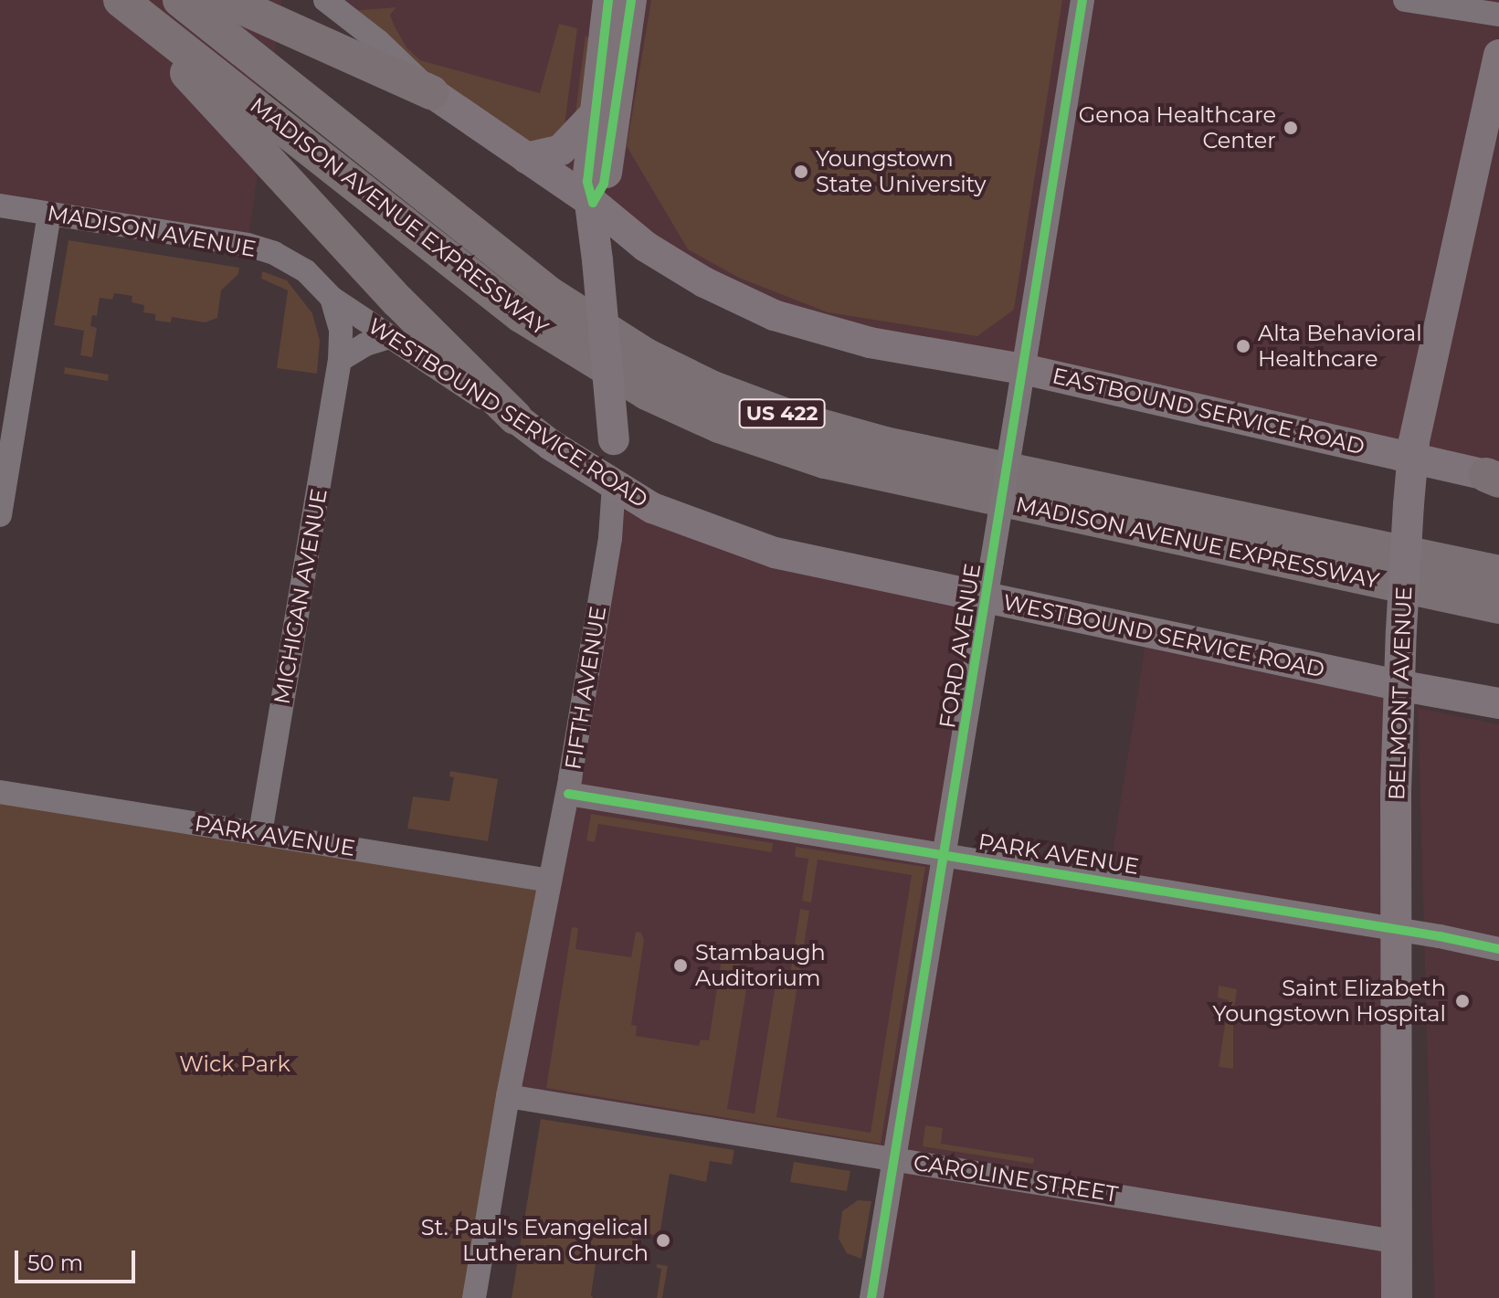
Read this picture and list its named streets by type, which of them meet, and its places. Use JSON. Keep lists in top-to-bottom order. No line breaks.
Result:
{"streets":{"highway":["MADISON AVENUE EXPRESSWAY","US 422"],"main road":["EASTBOUND SERVICE ROAD","WESTBOUND SERVICE ROAD","FIFTH AVENUE","BELMONT AVENUE"],"street":["MADISON AVENUE","MICHIGAN AVENUE","FORD AVENUE","PARK AVENUE","CAROLINE STREET"]},"crossings":[["MADISON AVENUE","WESTBOUND SERVICE ROAD"],["MADISON AVENUE","MICHIGAN AVENUE"],["EASTBOUND SERVICE ROAD","FORD AVENUE"],["EASTBOUND SERVICE ROAD","FIFTH AVENUE"],["EASTBOUND SERVICE ROAD","BELMONT AVENUE"],["WESTBOUND SERVICE ROAD","MICHIGAN AVENUE"],["WESTBOUND SERVICE ROAD","FORD AVENUE"],["WESTBOUND SERVICE ROAD","FIFTH AVENUE"],["WESTBOUND SERVICE ROAD","BELMONT AVENUE"],["MICHIGAN AVENUE","PARK AVENUE"],["FORD AVENUE","PARK AVENUE"],["FORD AVENUE","CAROLINE STREET"],["FIFTH AVENUE","PARK AVENUE"],["FIFTH AVENUE","CAROLINE STREET"],["BELMONT AVENUE","PARK AVENUE"],["BELMONT AVENUE","CAROLINE STREET"]],"parks":["Wick Park"],"places":["Genoa Healthcare Center","Youngstown State University","Alta Behavioral Healthcare","Stambaugh Auditorium","Saint Elizabeth Youngstown Hospital","St. Paul's Evangelical Lutheran Church"],"scale_bar":"50 m"}
